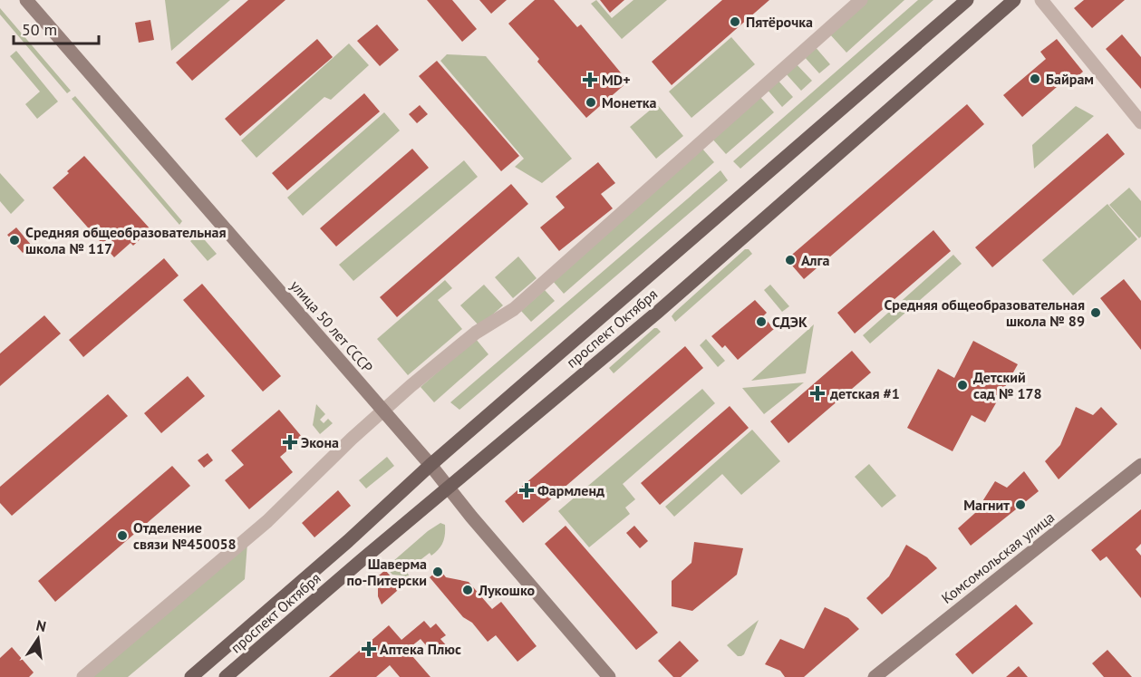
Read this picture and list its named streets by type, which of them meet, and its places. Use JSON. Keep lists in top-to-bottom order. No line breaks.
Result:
{"streets":{"main road":["улица 50 лет СССР","проспект Октября","Комсомольская улица"]},"crossings":[["улица 50 лет СССР","проспект Октября"]],"places":{"other":["Пятёрочка","Байрам","Монетка","Средняя общеобразовательная школа № 117","Алга","Средняя общеобразовательная школа № 89","СДЭК","Детский сад № 178","Магнит","Отделение связи №450058","Шаверма по-Питерски","Лукошко"],"health":["MD+","детская #1","Экона","Фармленд","Аптека Плюс"]},"scale_bar":"50 m","north":"top"}
